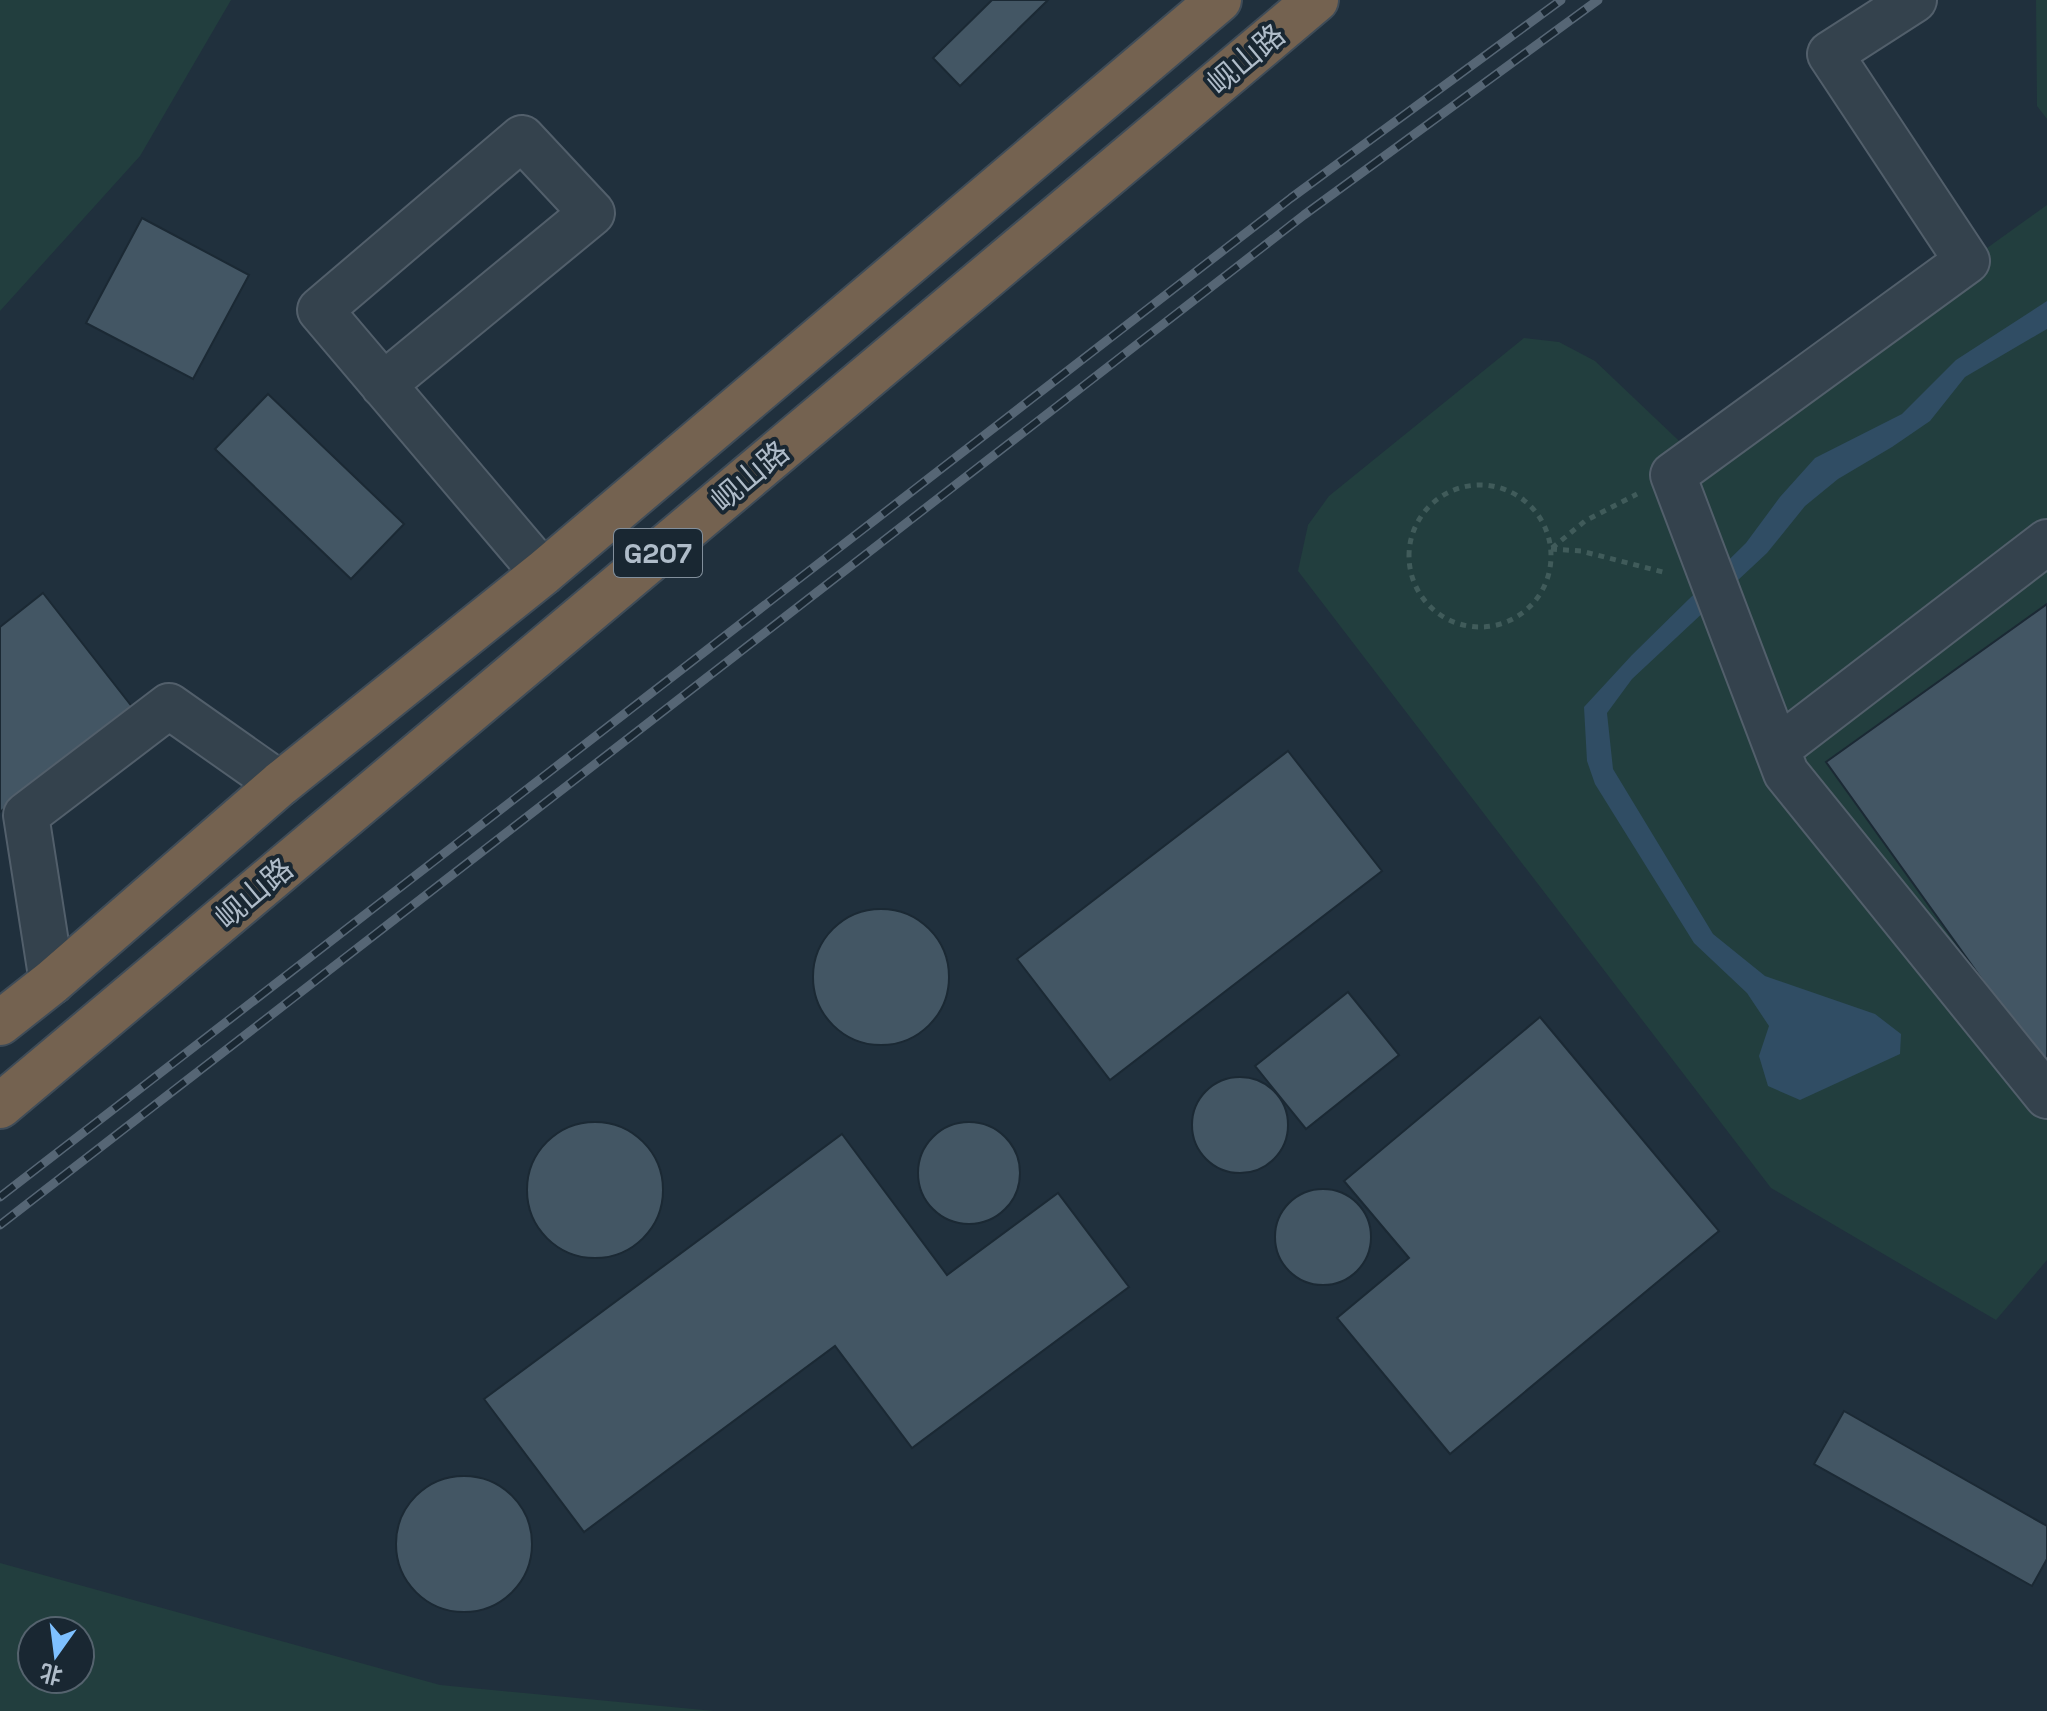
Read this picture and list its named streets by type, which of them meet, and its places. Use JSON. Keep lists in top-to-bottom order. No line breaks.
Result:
{"streets":{"highway":["岘山路","G207"]},"north":"bottom"}
